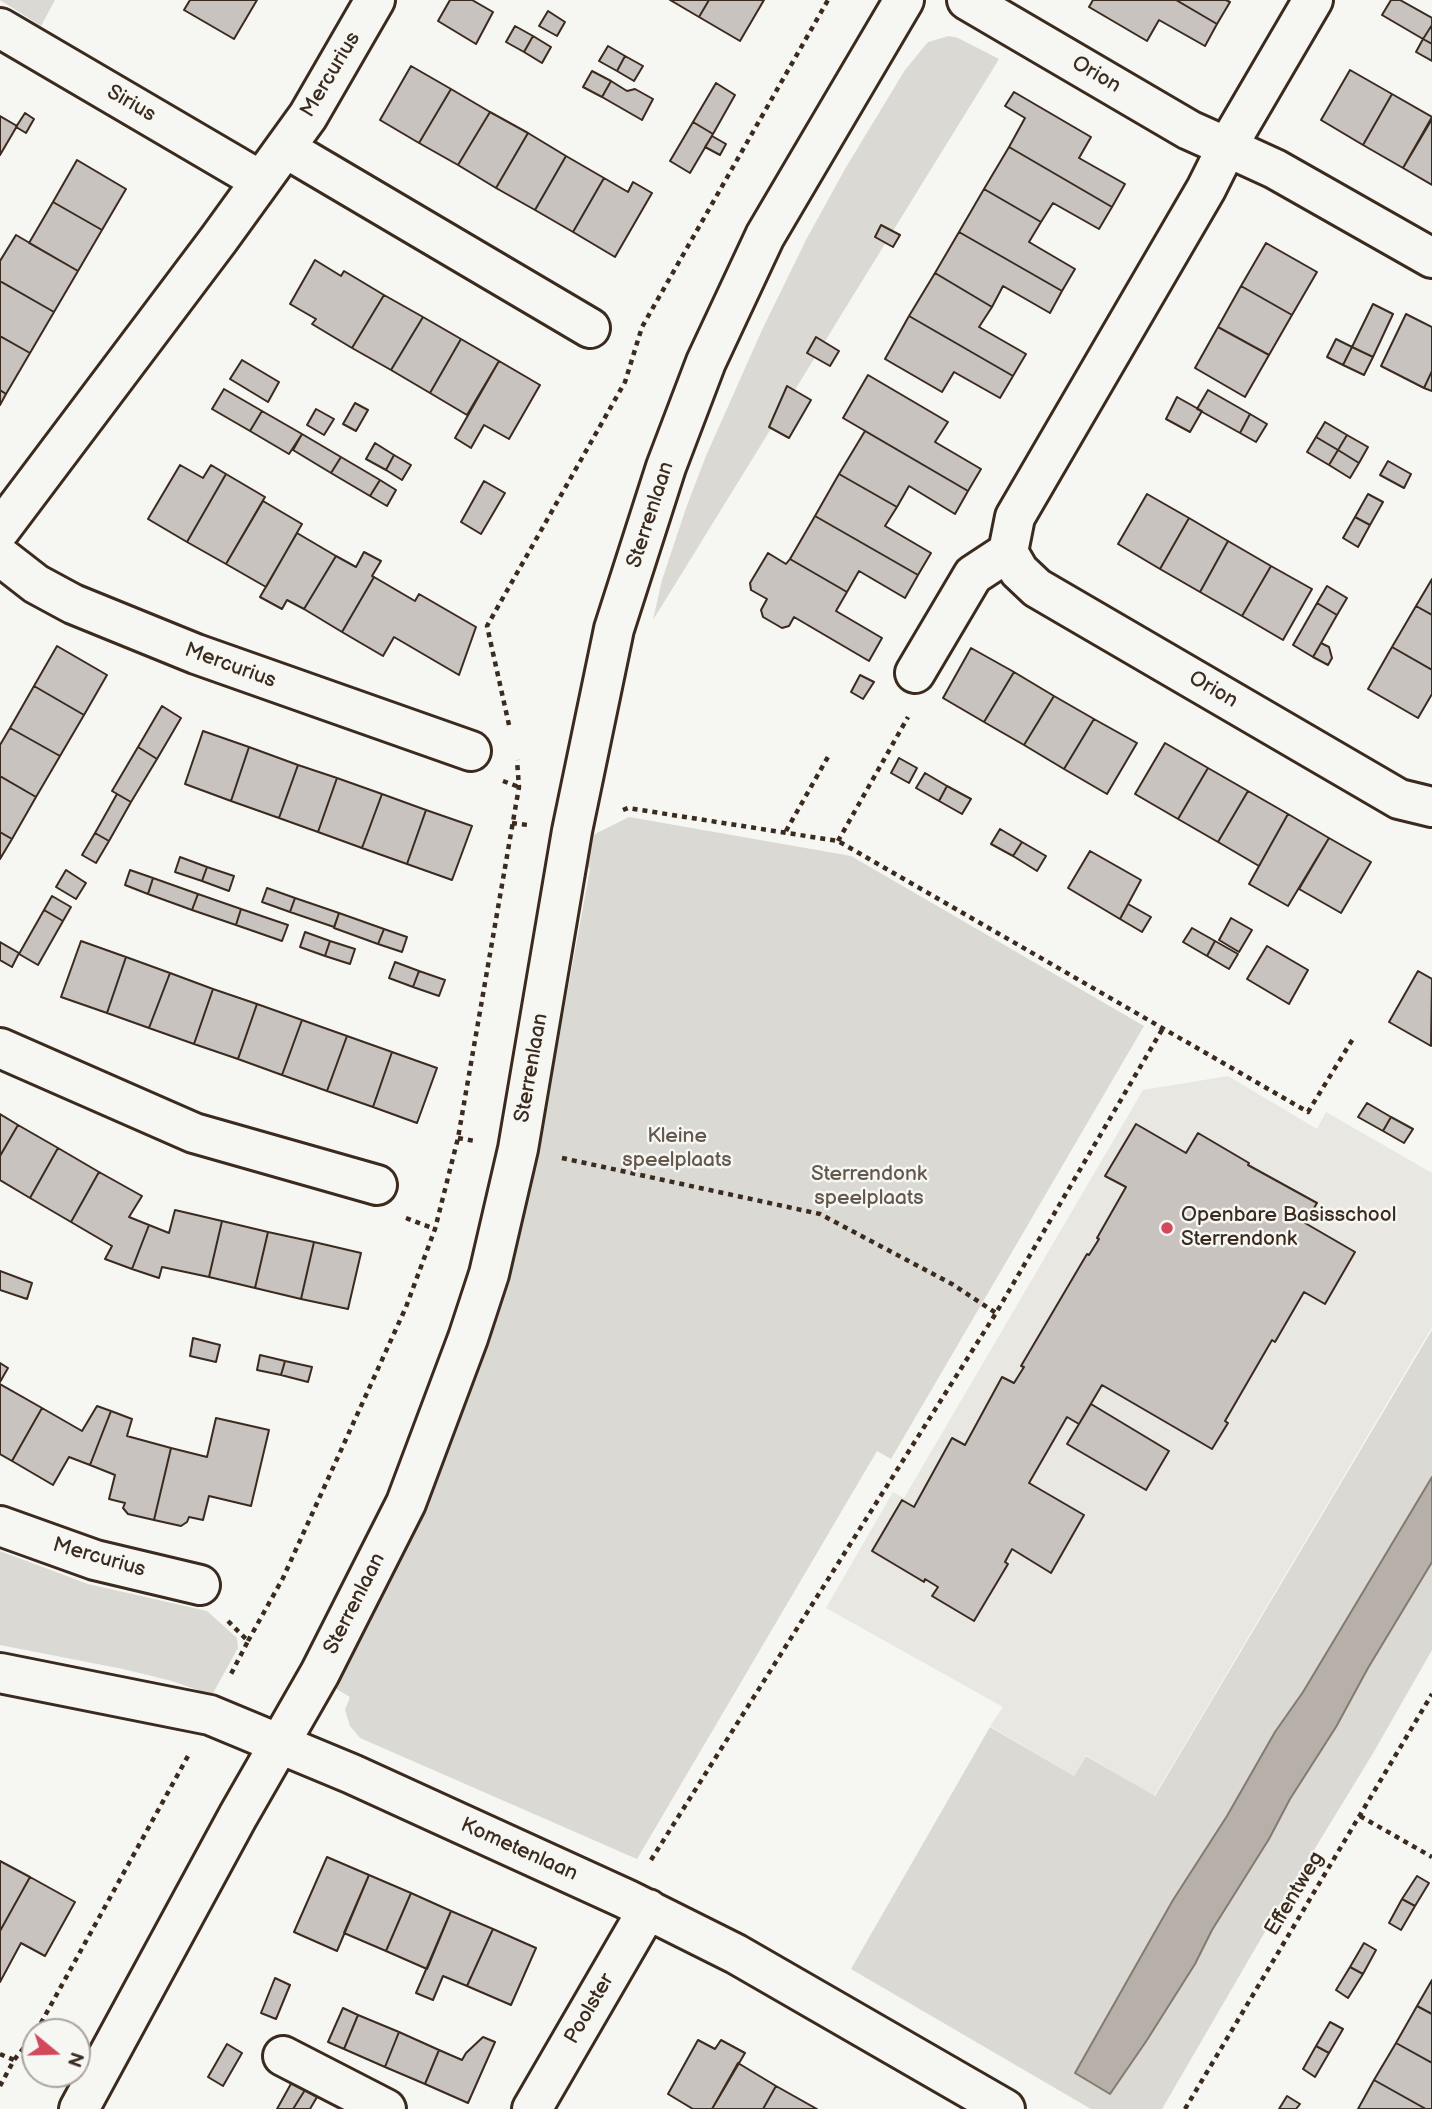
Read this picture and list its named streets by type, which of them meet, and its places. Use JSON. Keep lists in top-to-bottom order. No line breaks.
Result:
{"streets":{"street":["Mercurius","Orion","Sirius","Sterrenlaan","Kometenlaan","Poolster"],"path":["Effentweg"]},"crossings":[["Mercurius","Sirius"],["Sterrenlaan","Kometenlaan"],["Kometenlaan","Poolster"]],"parks":["Kleine speelplaats","Sterrendonk speelplaats"],"places":["Openbare Basisschool Sterrendonk"],"north":"right"}
